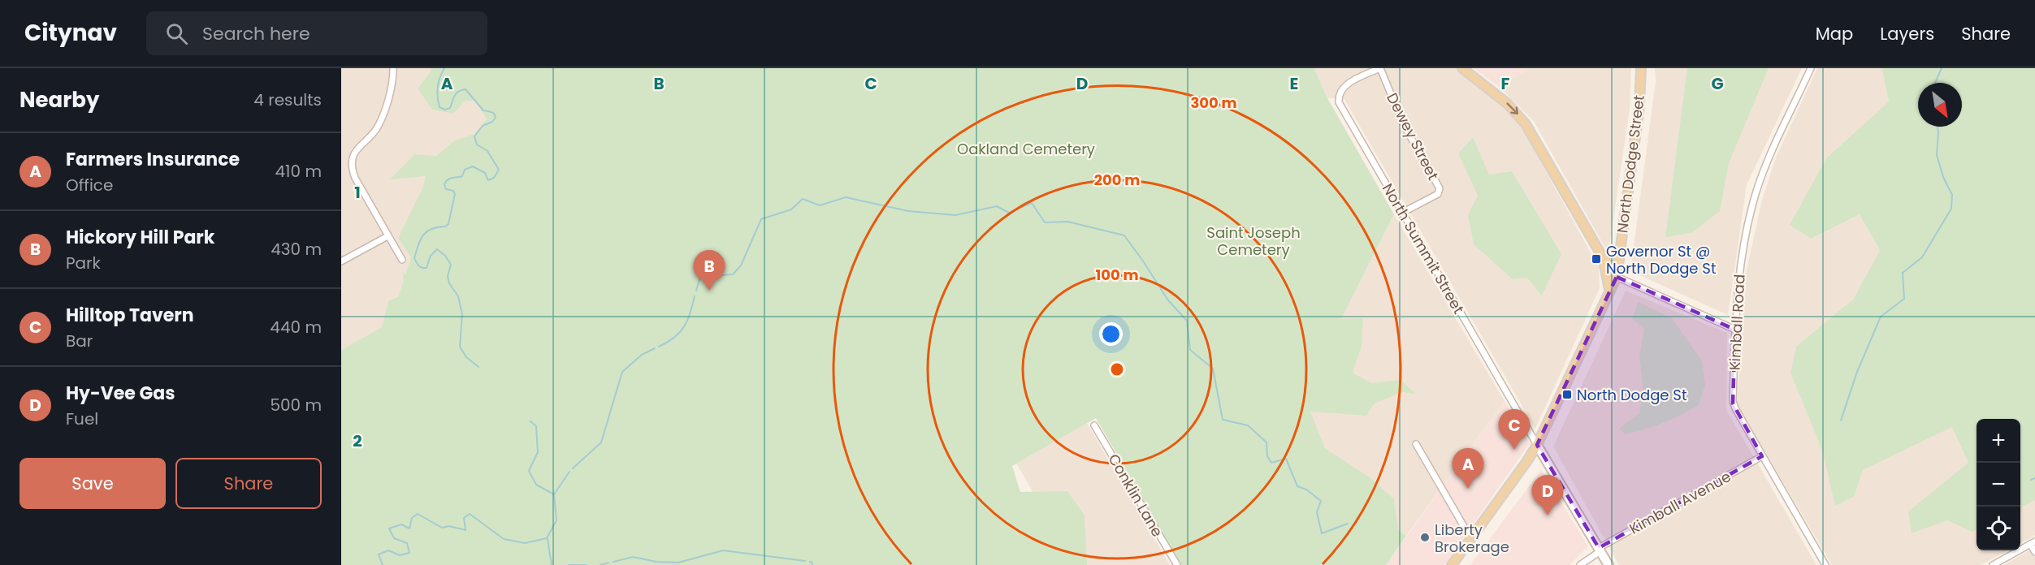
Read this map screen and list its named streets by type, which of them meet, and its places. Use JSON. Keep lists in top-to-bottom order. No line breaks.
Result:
{"streets":{"main road":["North Dodge Street"],"street":["Dewey Street","North Summit Street","Kimball Road","Conklin Lane","Kimball Avenue"]},"crossings":[["Dewey Street","North Summit Street"],["North Dodge Street","North Summit Street"],["Kimball Road","Kimball Avenue"]],"parks":["Oakland Cemetery","Saint Joseph Cemetery"],"places":{"transit":["Governor St @ North Dodge St","North Dodge St"],"other":["Liberty Brokerage"]},"north":"bottom right","page":{"header":"Citynav","search":"Search here","nav":["Map","Layers","Share"],"heading":["Nearby","4 results"],"list":[{"mark":"A","name":"Farmers Insurance","note":"Office","value":"410 m"},{"mark":"B","name":"Hickory Hill Park","note":"Park","value":"430 m"},{"mark":"C","name":"Hilltop Tavern","note":"Bar","value":"440 m"},{"mark":"D","name":"Hy-Vee Gas","note":"Fuel","value":"500 m"}],"pins":["B","C","A","D"],"map_buttons":["+","−"],"buttons":["Save","Share"]},"grid":{"columns":["A","B","C","D","E","F","G"],"rows":["1","2"]},"rings":["300 m","200 m","100 m"]}
